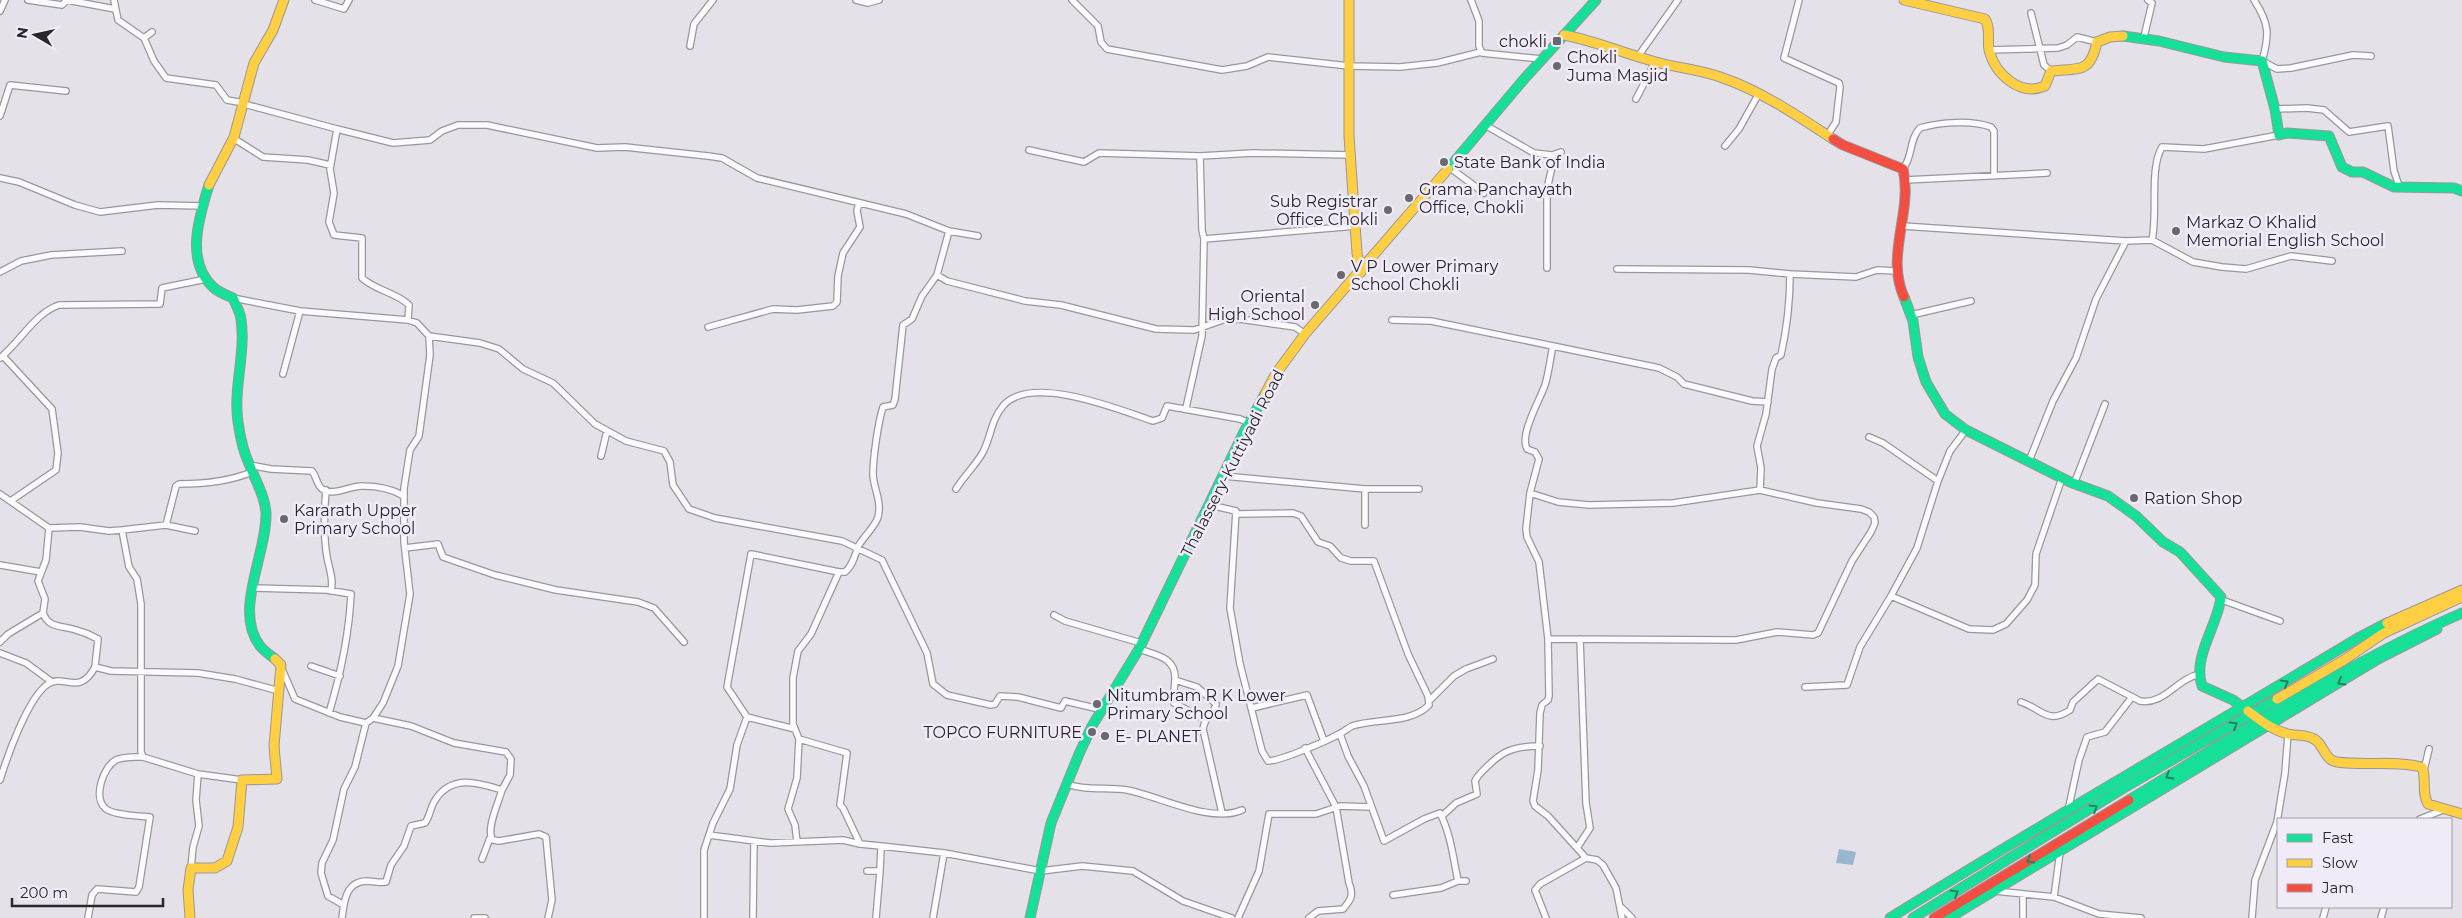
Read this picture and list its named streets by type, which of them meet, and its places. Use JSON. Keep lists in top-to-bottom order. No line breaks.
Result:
{"streets":{"main road":["Thalassery-Kuttiyadi Road"]},"places":{"transit":["chokli"],"other":["Chokli Juma Masjid","State Bank of India","Grama Panchayath Office, Chokli","Sub Registrar Office Chokli","Markaz O Khalid Memorial English School","V P Lower Primary School Chokli","Oriental High School","Ration Shop","Kararath Upper Primary School","Nitumbram R K Lower Primary School","TOPCO FURNITURE","E- PLANET"]},"legend":["Fast","Slow","Jam"],"scale_bar":"200 m","north":"left"}
